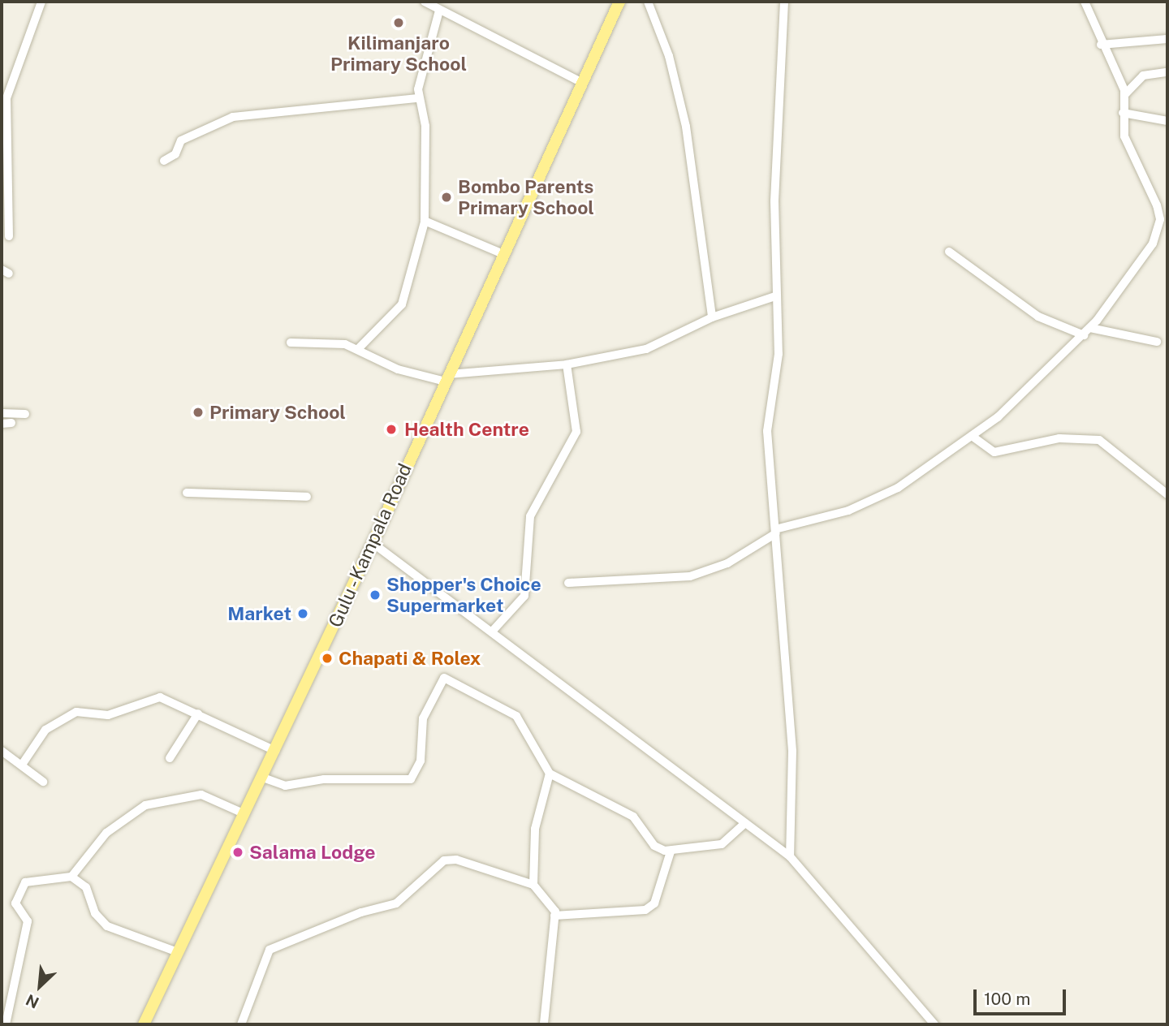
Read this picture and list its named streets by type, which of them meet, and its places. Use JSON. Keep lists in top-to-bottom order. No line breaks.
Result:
{"streets":{"main road":["Gulu - Kampala Road"]},"places":["Kilimanjaro Primary School","Bombo Parents Primary School","Primary School","Health Centre","Shopper's Choice Supermarket","Market","Chapati & Rolex","Salama Lodge"],"scale_bar":"100 m","north":"bottom left"}
